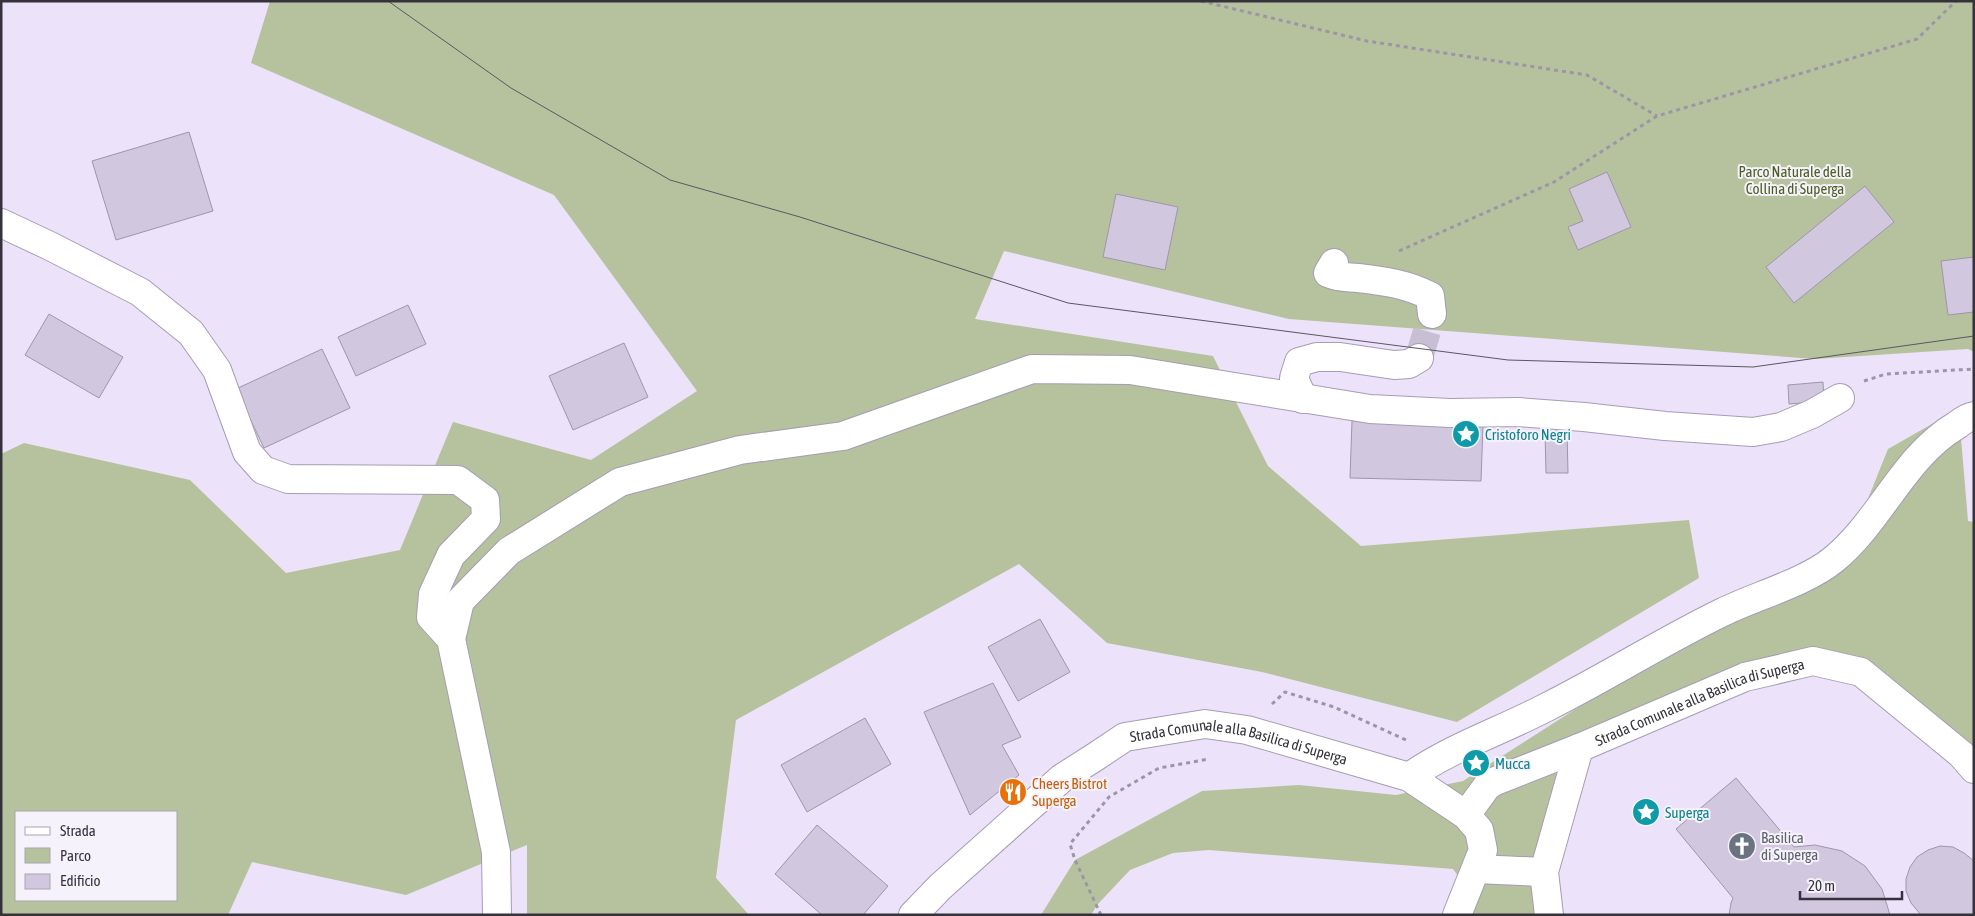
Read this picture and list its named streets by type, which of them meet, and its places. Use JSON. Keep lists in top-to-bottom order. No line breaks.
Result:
{"streets":{"street":["Strada Comunale alla Basilica di Superga"]},"parks":["Parco Naturale della Collina di Superga"],"places":{"place":["Cristoforo Negri","Mucca","Superga"],"restaurant":["Cheers Bistrot Superga"],"church":["Basilica di Superga"]},"legend":["Strada","Parco","Edificio"],"scale_bar":"20 m"}
